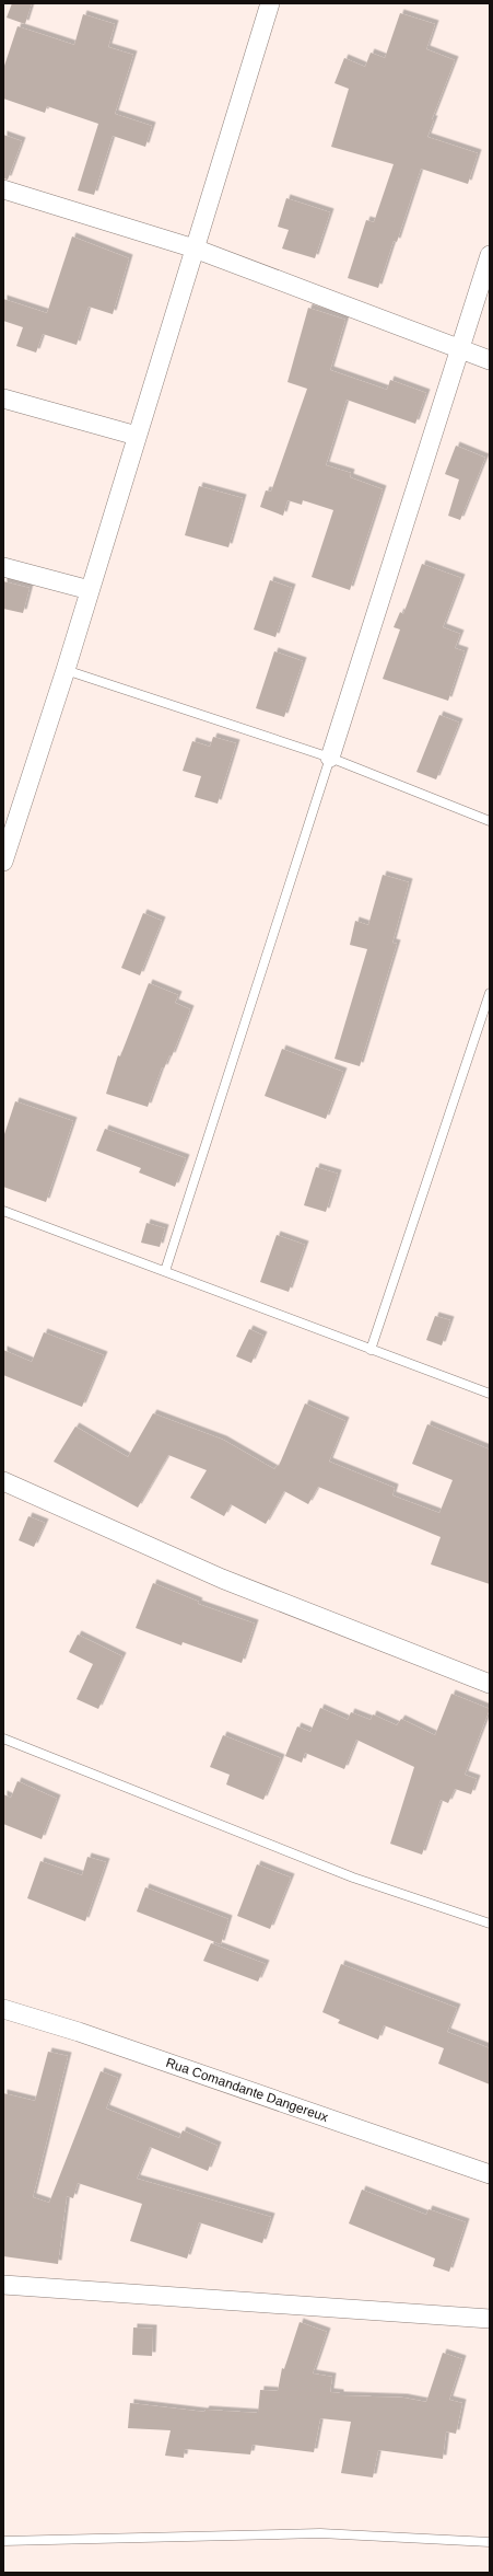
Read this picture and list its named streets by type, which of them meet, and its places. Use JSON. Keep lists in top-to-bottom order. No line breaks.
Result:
{"streets":{"street":["Rua Comandante Dangereux"]}}
